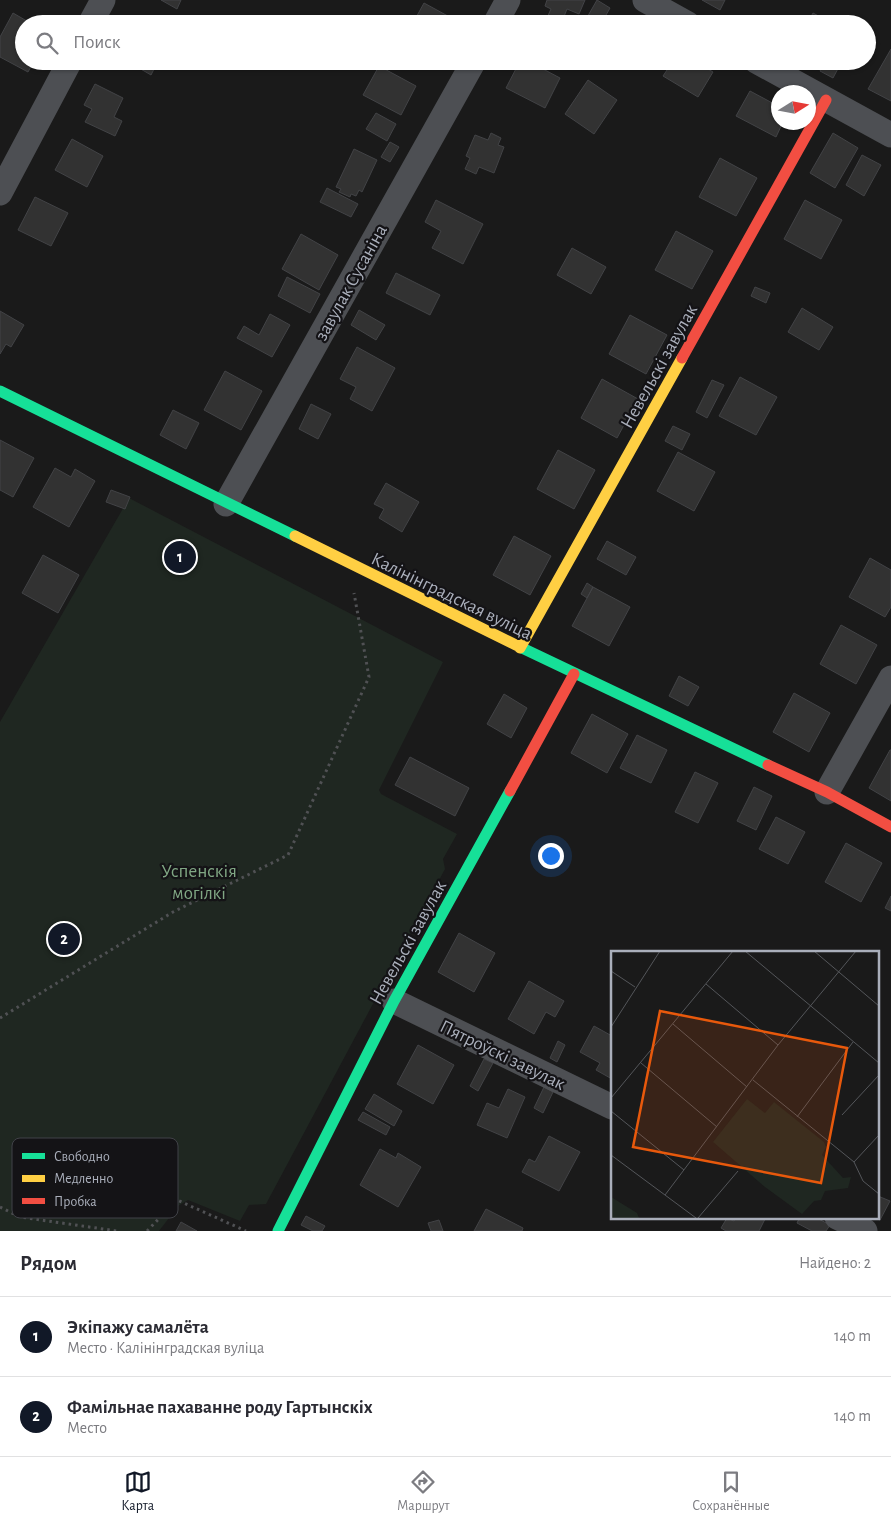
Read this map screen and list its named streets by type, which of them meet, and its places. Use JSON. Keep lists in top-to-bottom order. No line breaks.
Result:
{"streets":{"street":["завулак Сусаніна","Невельскі завулак","Калінінградская вуліца","Пятроўскі завулак"]},"crossings":[["завулак Сусаніна","Калінінградская вуліца"],["Невельскі завулак","Калінінградская вуліца"],["Невельскі завулак","Пятроўскі завулак"]],"parks":["Успенскія могілкі"],"legend":["Свободно","Медленно","Пробка"],"north":"right","page":{"search":"Поиск","pins":["1","2"],"heading":["Рядом","Найдено: 2"],"list":[{"mark":"1","name":"Экіпажу самалёта","note":"Место · Калінінградская вуліца","value":"140 m"},{"mark":"2","name":"Фамільнае пахаванне роду Гартынскіх","note":"Место","value":"140 m"}],"nav":["Карта","Маршрут","Сохранённые"]}}
